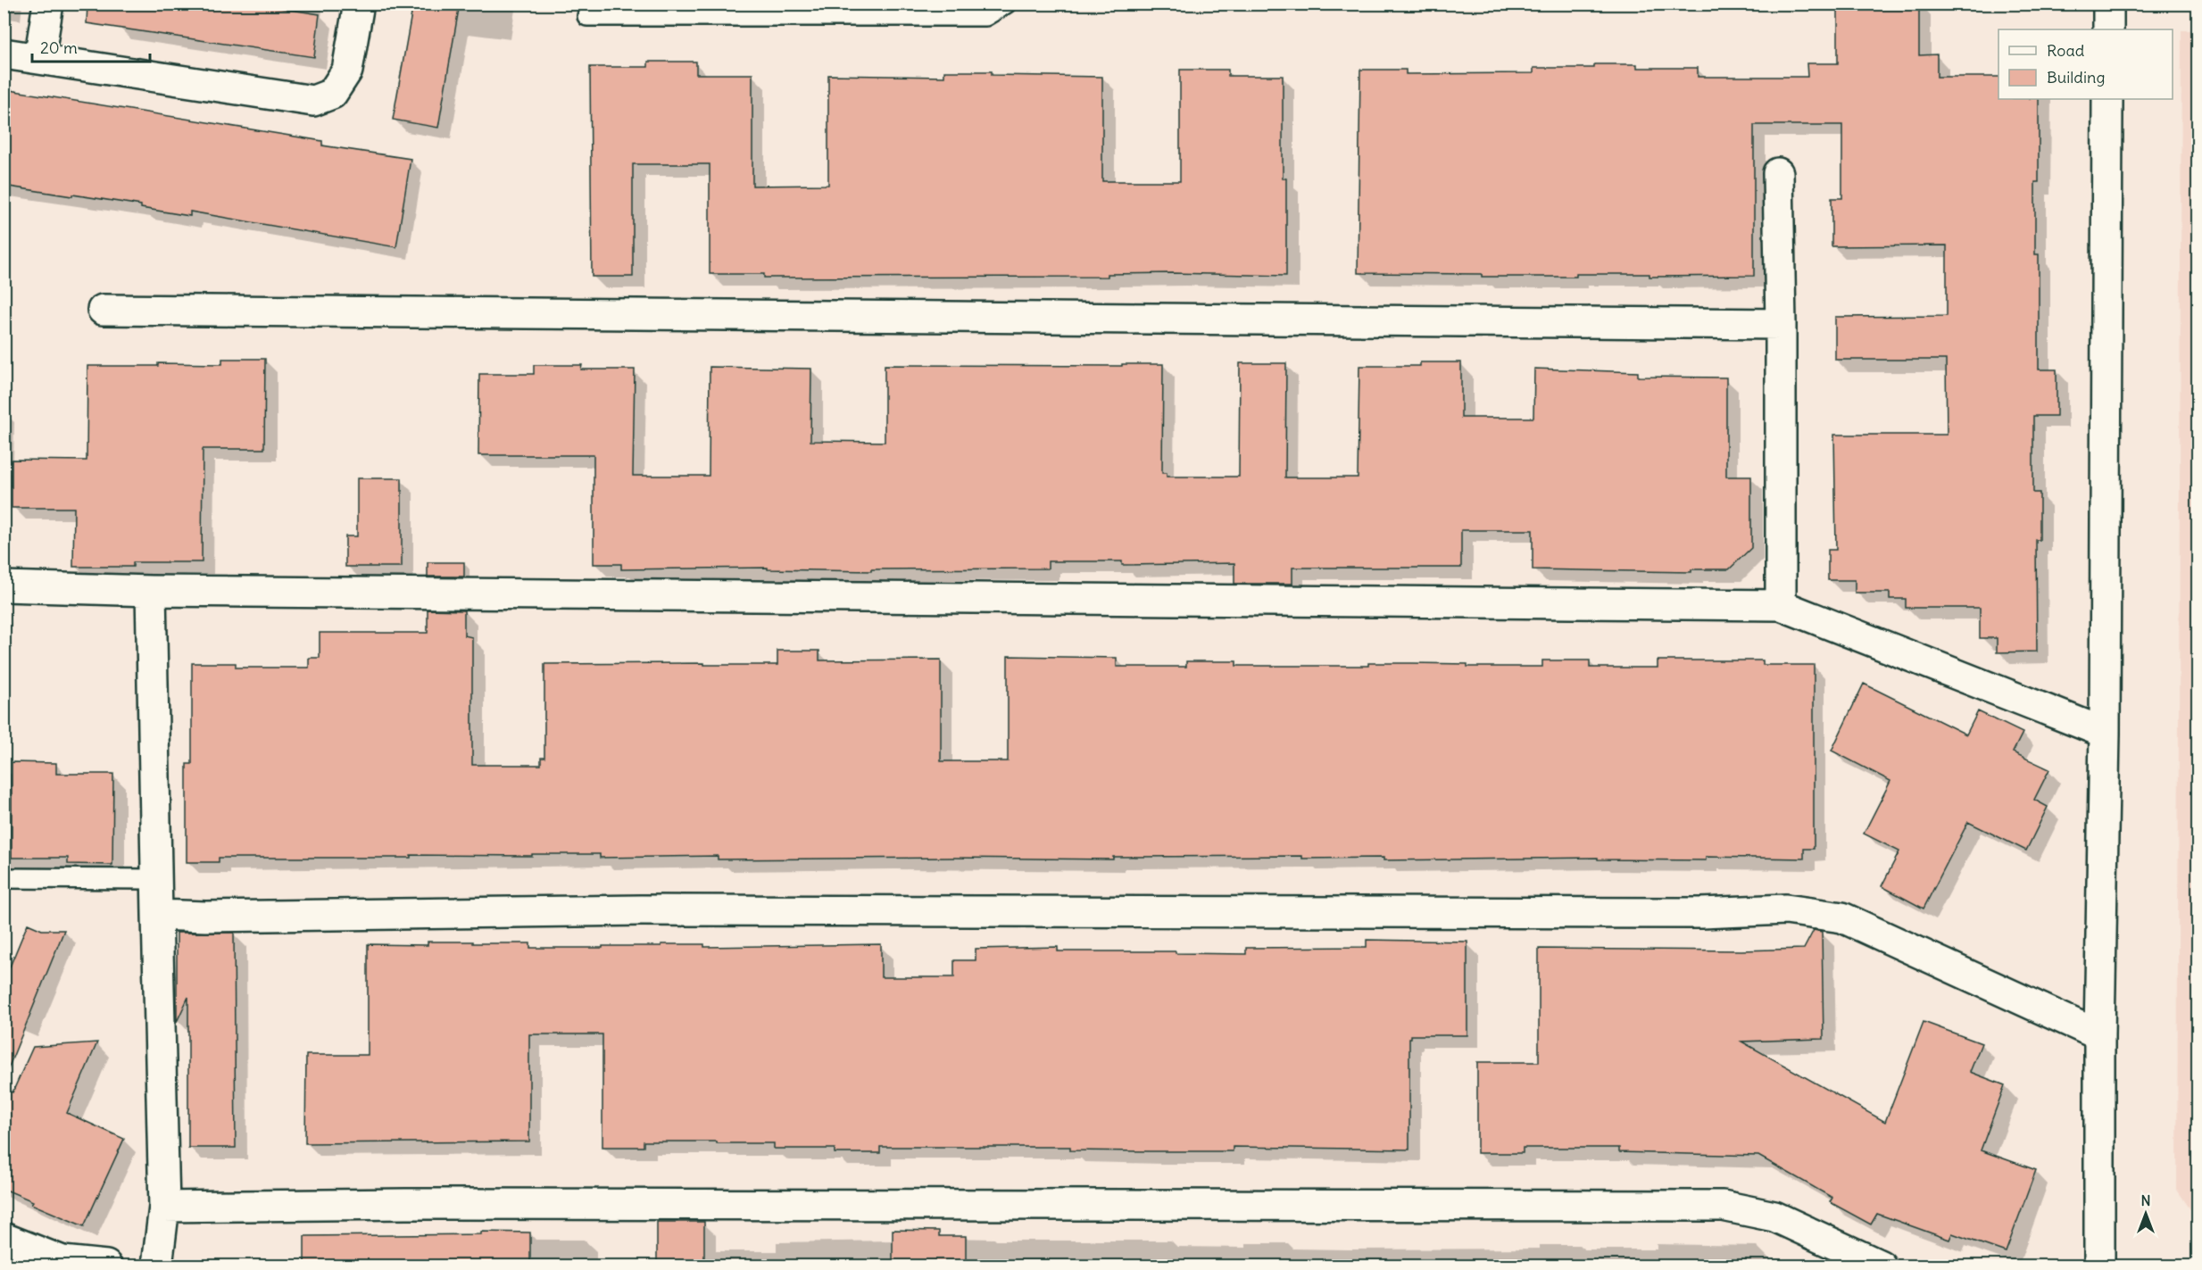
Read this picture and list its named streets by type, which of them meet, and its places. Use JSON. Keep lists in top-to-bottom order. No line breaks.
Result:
{"legend":["Road","Building"],"scale_bar":"20 m","north":"top"}
